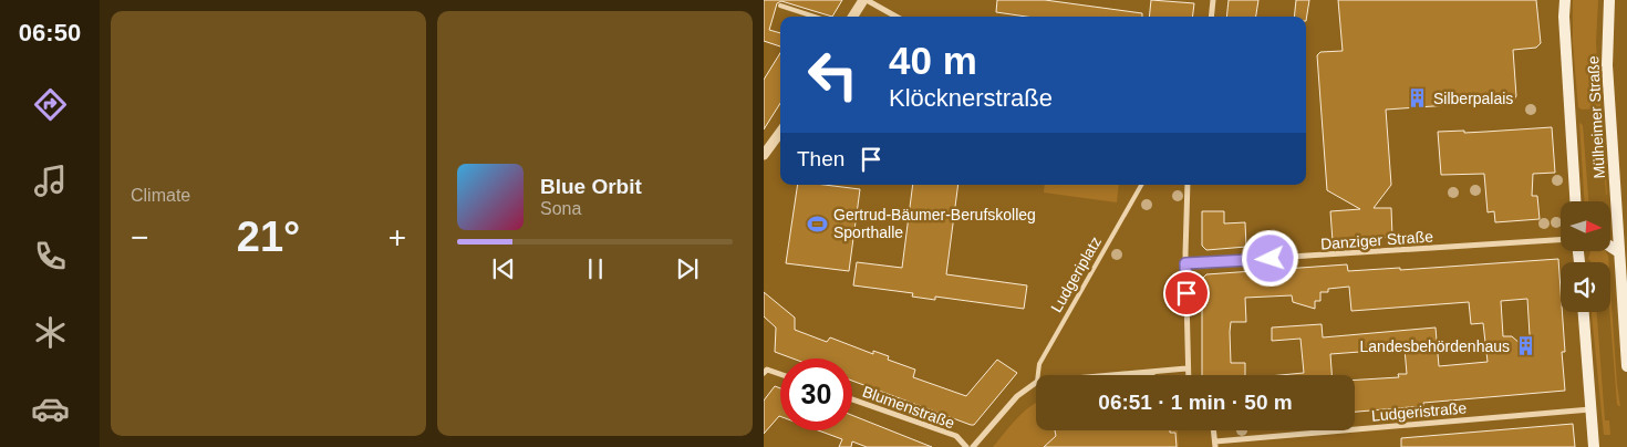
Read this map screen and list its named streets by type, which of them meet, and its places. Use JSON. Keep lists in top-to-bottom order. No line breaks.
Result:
{"streets":{"main road":["Mülheimer Straße"],"street":["Danziger Straße","Blumenstraße","Ludgeristraße"],"lane":["Ludgeriplatz"]},"places":{"building":["Silberpalais","Landesbehördenhaus"],"sports":["Gertrud-Bäumer-Berufskolleg Sporthalle"]},"north":"right","page":{"tabs":"06:50","tile":"Climate","turn":["40 m","Klöcknerstraße"],"then":"Then","song":["Blue Orbit","Sona"],"heat":["−","21°","+"],"limit":"30","trip":"06:51 · 1 min · 50 m"}}
